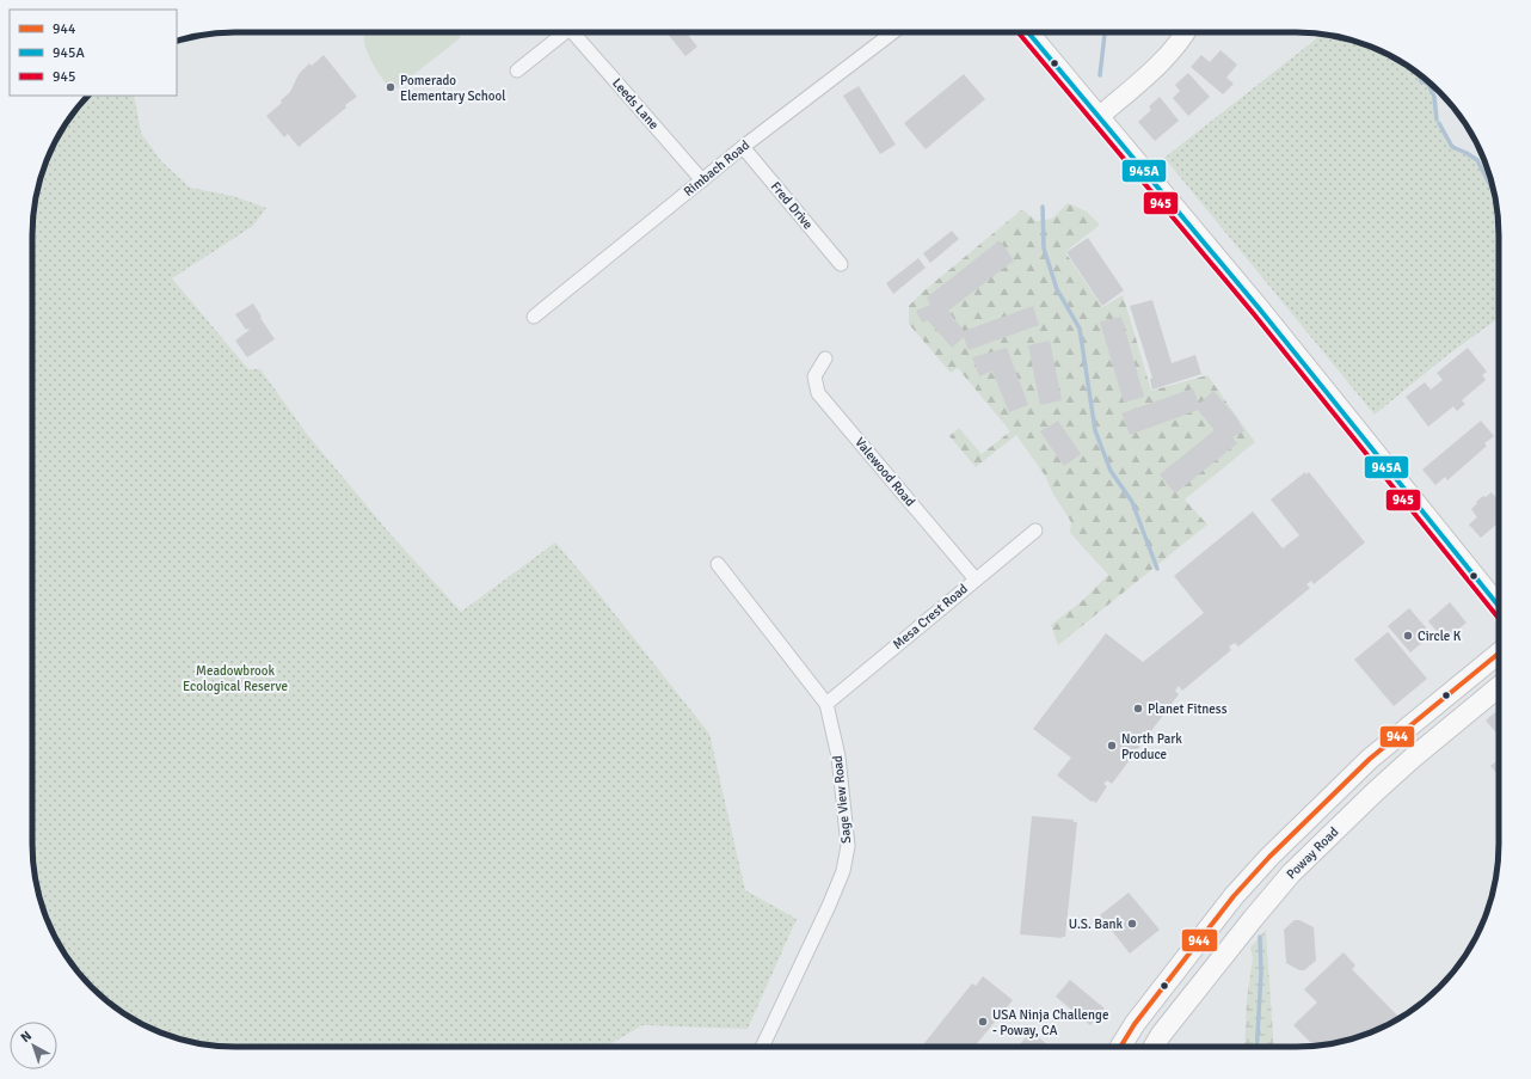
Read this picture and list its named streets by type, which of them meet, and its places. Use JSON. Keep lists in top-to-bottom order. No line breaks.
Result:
{"streets":{"main road":["Poway Road"],"street":["Leeds Lane","Rimbach Road","Fred Drive","Valewood Road","Mesa Crest Road","Sage View Road"]},"crossings":[["Leeds Lane","Rimbach Road"],["Rimbach Road","Fred Drive"],["Valewood Road","Mesa Crest Road"],["Mesa Crest Road","Sage View Road"]],"parks":["Meadowbrook Ecological Reserve"],"places":["Pomerado Elementary School","Circle K","Planet Fitness","North Park Produce","U.S. Bank","USA Ninja Challenge - Poway, CA"],"lines":["transit line 945A","transit line 945","transit line 944"],"legend":["944","945A","945"],"north":"top left"}
